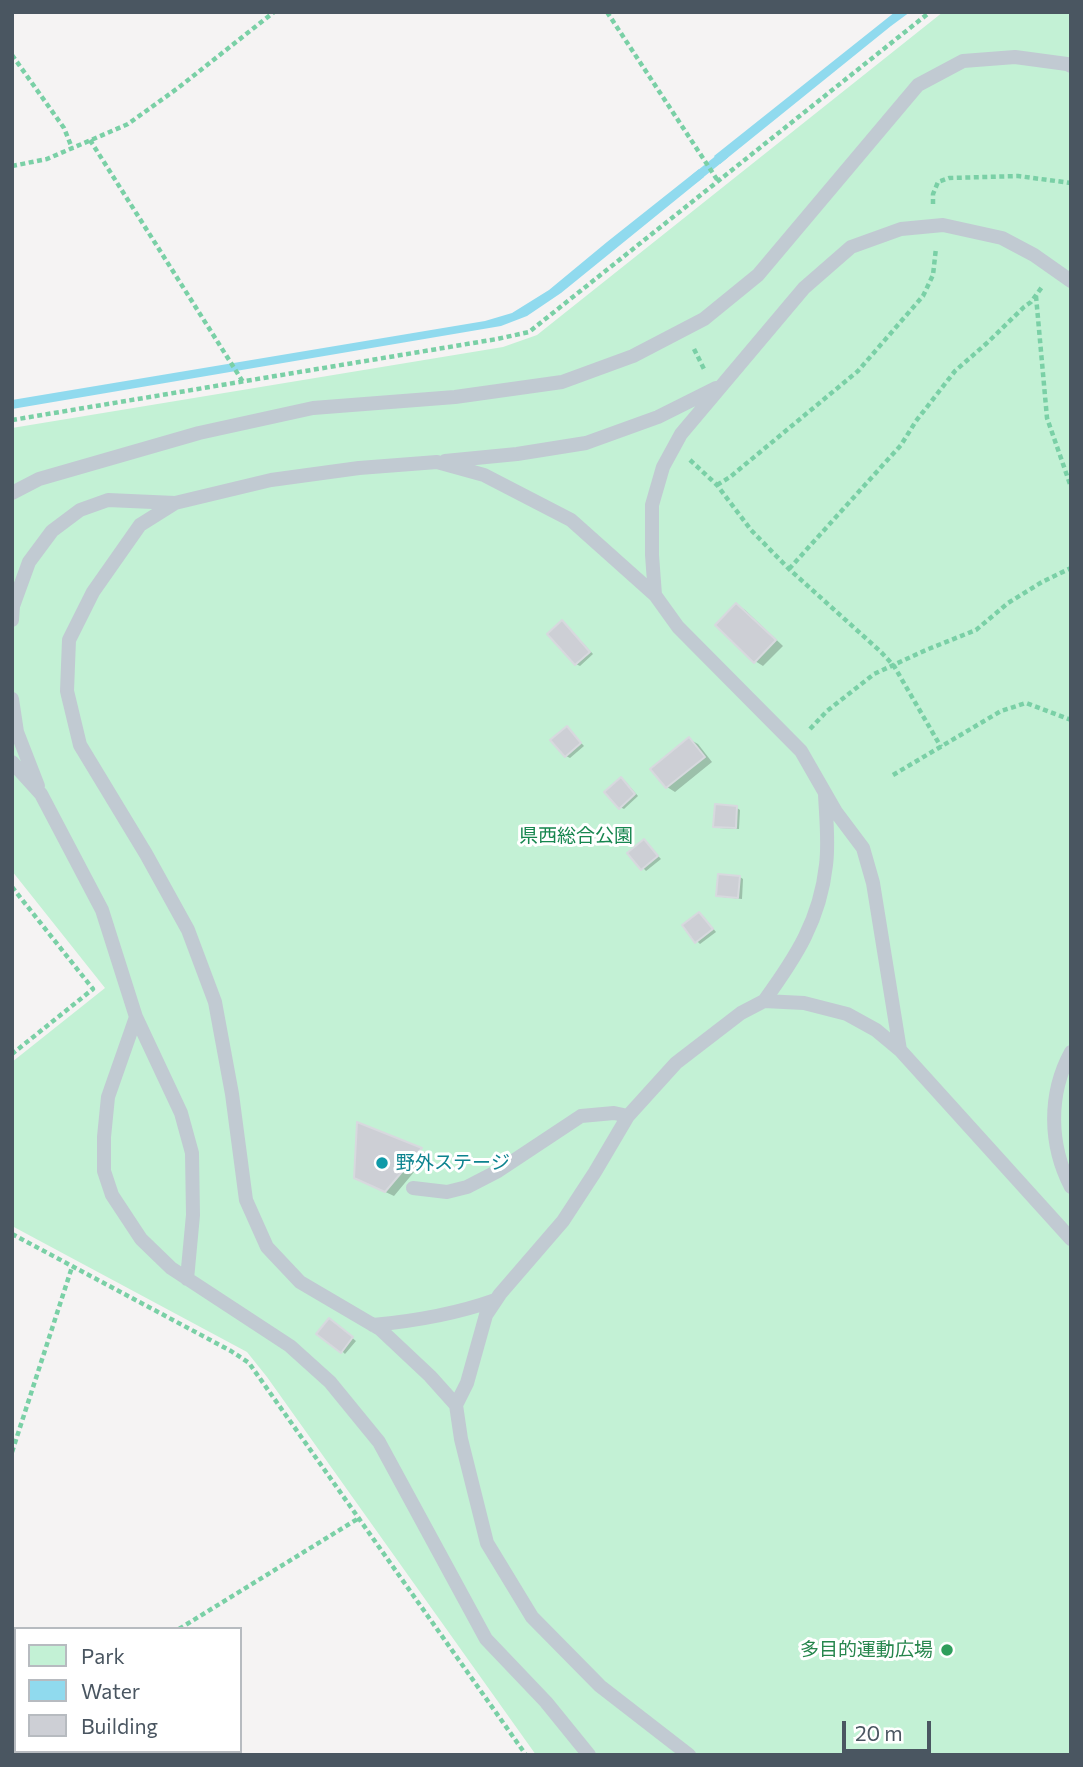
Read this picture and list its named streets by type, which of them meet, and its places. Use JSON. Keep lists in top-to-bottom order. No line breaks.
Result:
{"parks":["県西総合公園"],"places":["野外ステージ","多目的運動広場"],"legend":["Park","Water","Building"],"scale_bar":"20 m"}
